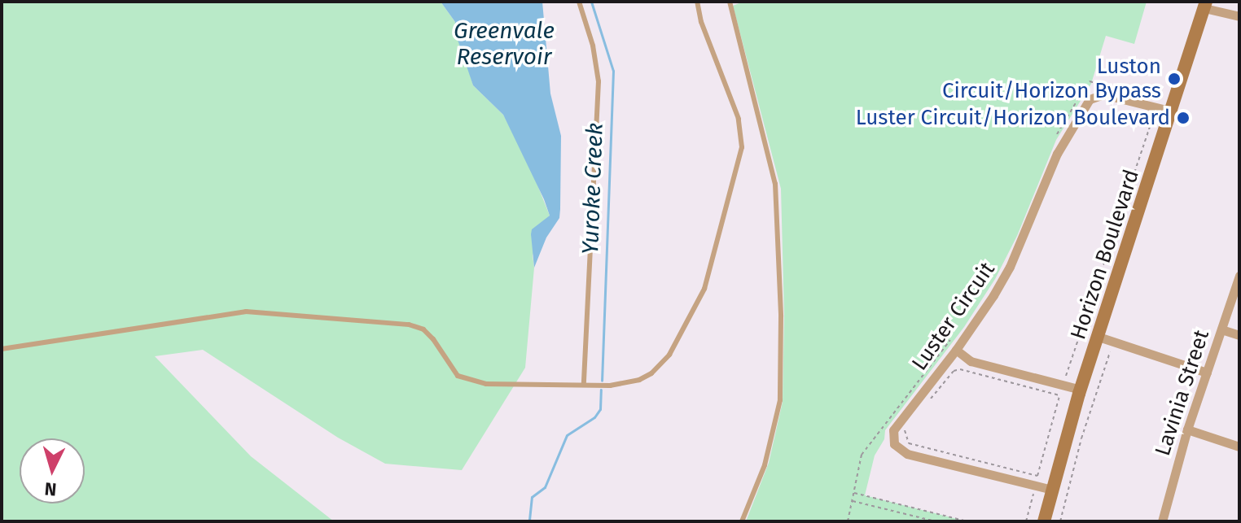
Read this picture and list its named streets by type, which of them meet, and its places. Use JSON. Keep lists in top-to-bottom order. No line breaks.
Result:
{"streets":{"street":["Horizon Boulevard","Luster Circuit","Lavinia Street"]},"crossings":[["Horizon Boulevard","Luster Circuit"]],"water":["Greenvale Reservoir","Yuroke Creek"],"places":["Luston Circuit/Horizon Bypass","Luster Circuit/Horizon Boulevard"],"north":"bottom"}
